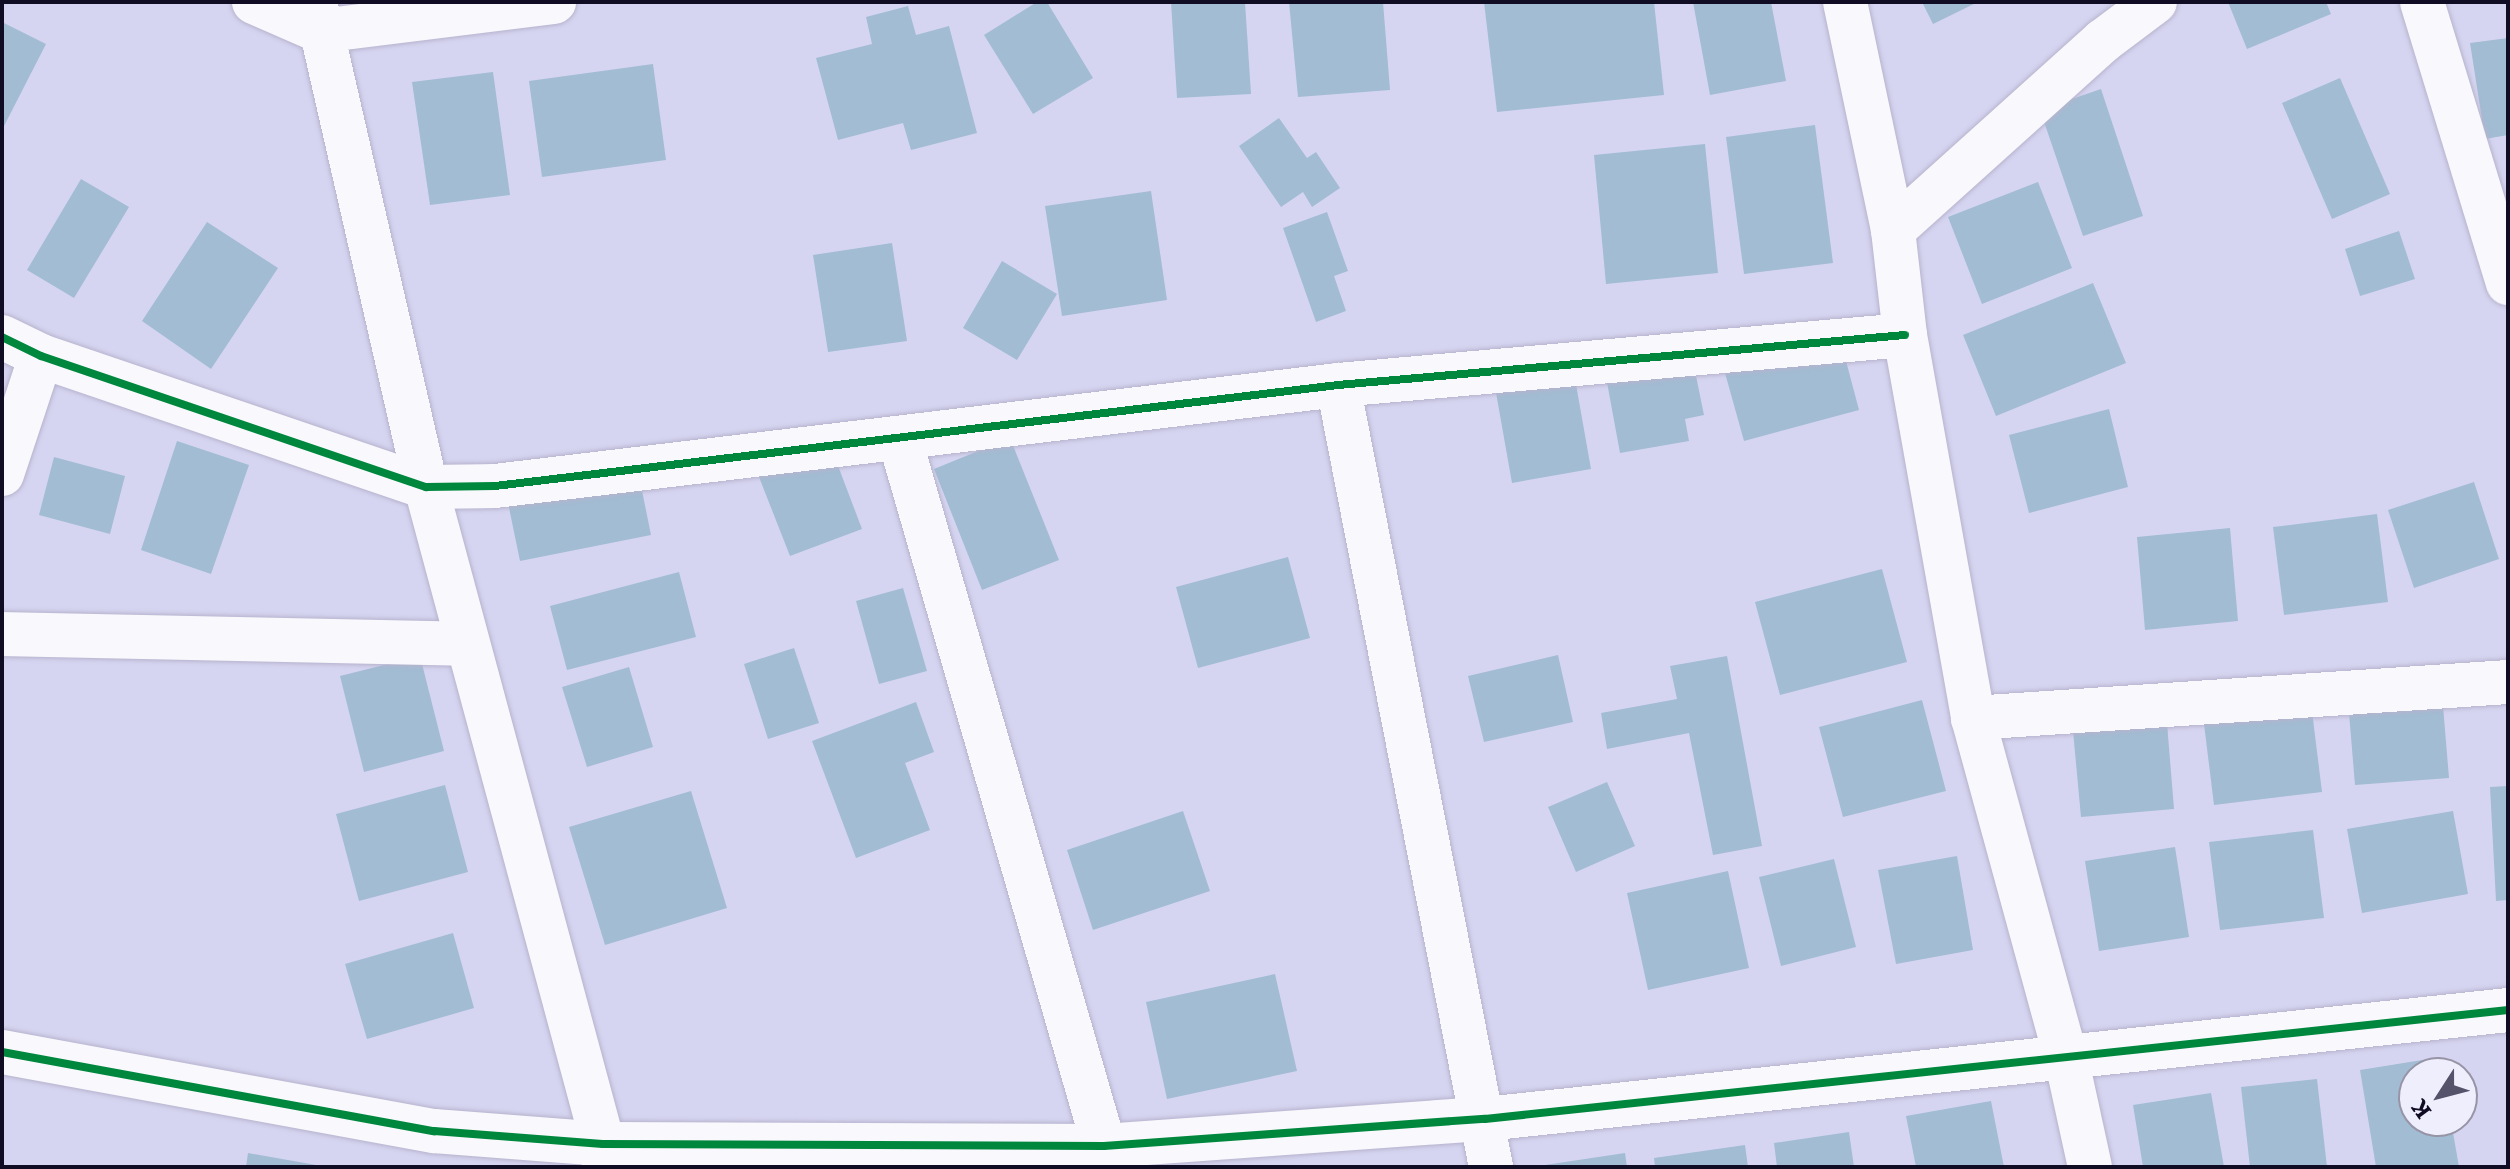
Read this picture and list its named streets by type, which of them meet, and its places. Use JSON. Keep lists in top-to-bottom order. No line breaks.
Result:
{"north":"bottom left"}
